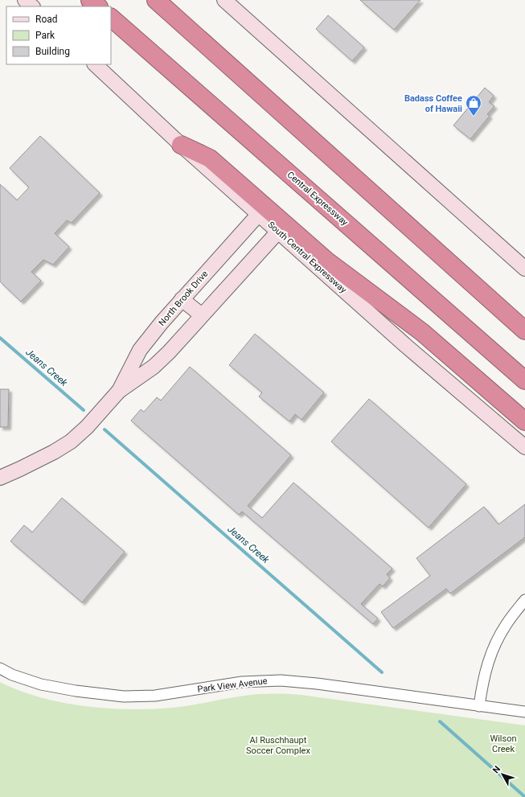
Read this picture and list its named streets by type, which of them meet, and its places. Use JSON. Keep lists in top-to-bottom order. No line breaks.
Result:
{"streets":{"highway":["Central Expressway"],"main road":["South Central Expressway","North Brook Drive"],"street":["Park View Avenue"]},"crossings":[["South Central Expressway","North Brook Drive"]],"water":["Jeans Creek"],"parks":["Wilson Creek","Al Ruschhaupt Soccer Complex"],"places":{"shop":["Badass Coffee of Hawaii"]},"legend":["Road","Park","Building"],"north":"top left"}
